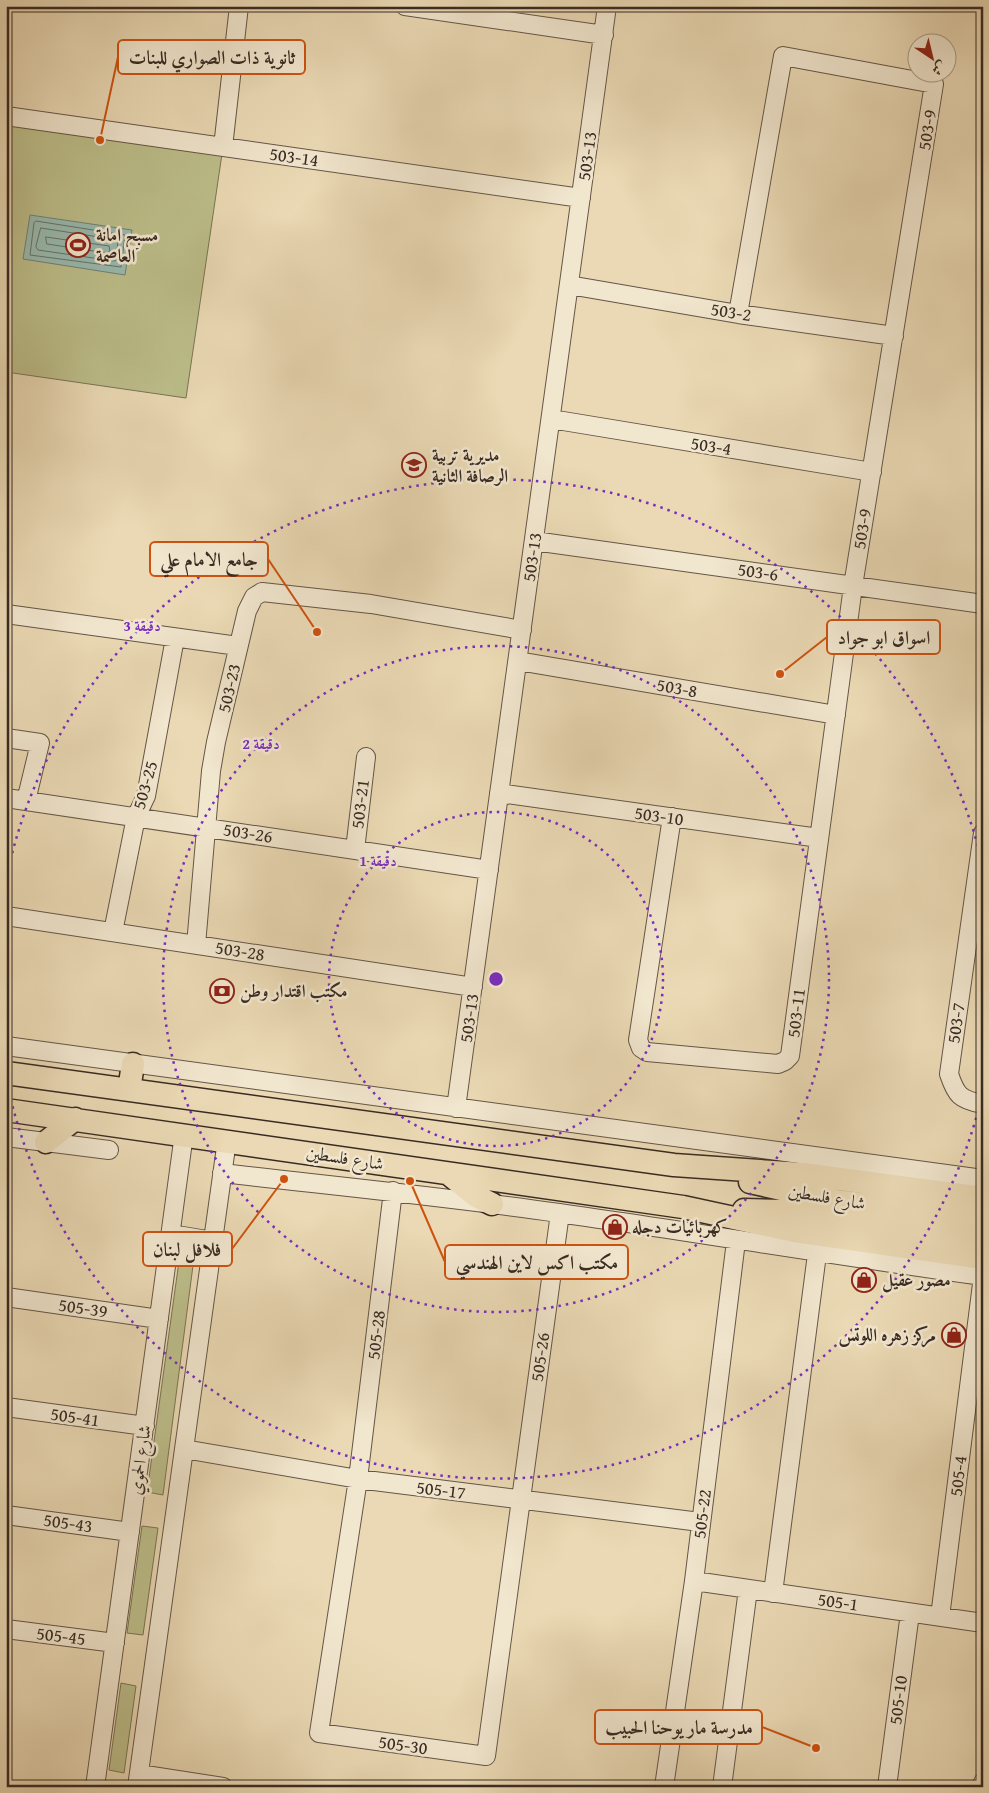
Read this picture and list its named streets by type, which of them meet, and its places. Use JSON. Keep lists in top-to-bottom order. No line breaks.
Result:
{"streets":{"main road":["شارع فلسطين"],"street":["503-9","503-13","503-14","503-2","503-4","503-6","503-23","503-8","503-25","503-21","503-10","503-26","503-28","503-11","503-7","505-39","505-28","505-26","505-41","شارع الحموي","505-4","505-17","505-22","505-43","505-1","505-45","505-10","505-30"]},"crossings":[["503-9","503-2"],["503-9","503-4"],["503-9","503-6"],["503-9","503-11"],["503-13","503-14"],["503-13","503-2"],["503-13","503-4"],["503-13","503-6"],["503-13","503-23"],["503-13","503-8"],["503-13","503-10"],["503-13","503-26"],["503-13","503-28"],["503-6","503-11"],["503-23","503-26"],["503-23","503-28"],["503-8","503-11"],["503-25","503-26"],["503-25","503-28"],["503-21","503-26"],["503-10","503-11"],["شارع فلسطين","شارع الحموي"],["505-39","شارع الحموي"],["505-28","505-17"],["505-28","505-30"],["505-26","505-17"],["505-26","505-30"],["505-41","شارع الحموي"],["شارع الحموي","505-43"],["شارع الحموي","505-45"],["505-4","505-1"],["505-17","505-22"],["505-17","505-30"],["505-22","505-1"],["505-1","505-10"]],"places":{"other":["ثانوية ذات الصواري للبنات","جامع الامام علي","اسواق ابو جواد","فلافل لبنان","مكتب اكس لاين الهندسي","مدرسة مار يوحنا الحبيب"],"sports":["مسبح امانة العاصمة"],"school or university":["مديرية تربية الرصافة الثانية"],"bank":["مكتب اقتدار وطن"],"shop":["كهربائيات دجله","مصور عقيل","مركز زهره اللوتس"]},"north":"bottom right","rings":["3 دقيقة","2 دقيقة","1 دقيقة"]}
